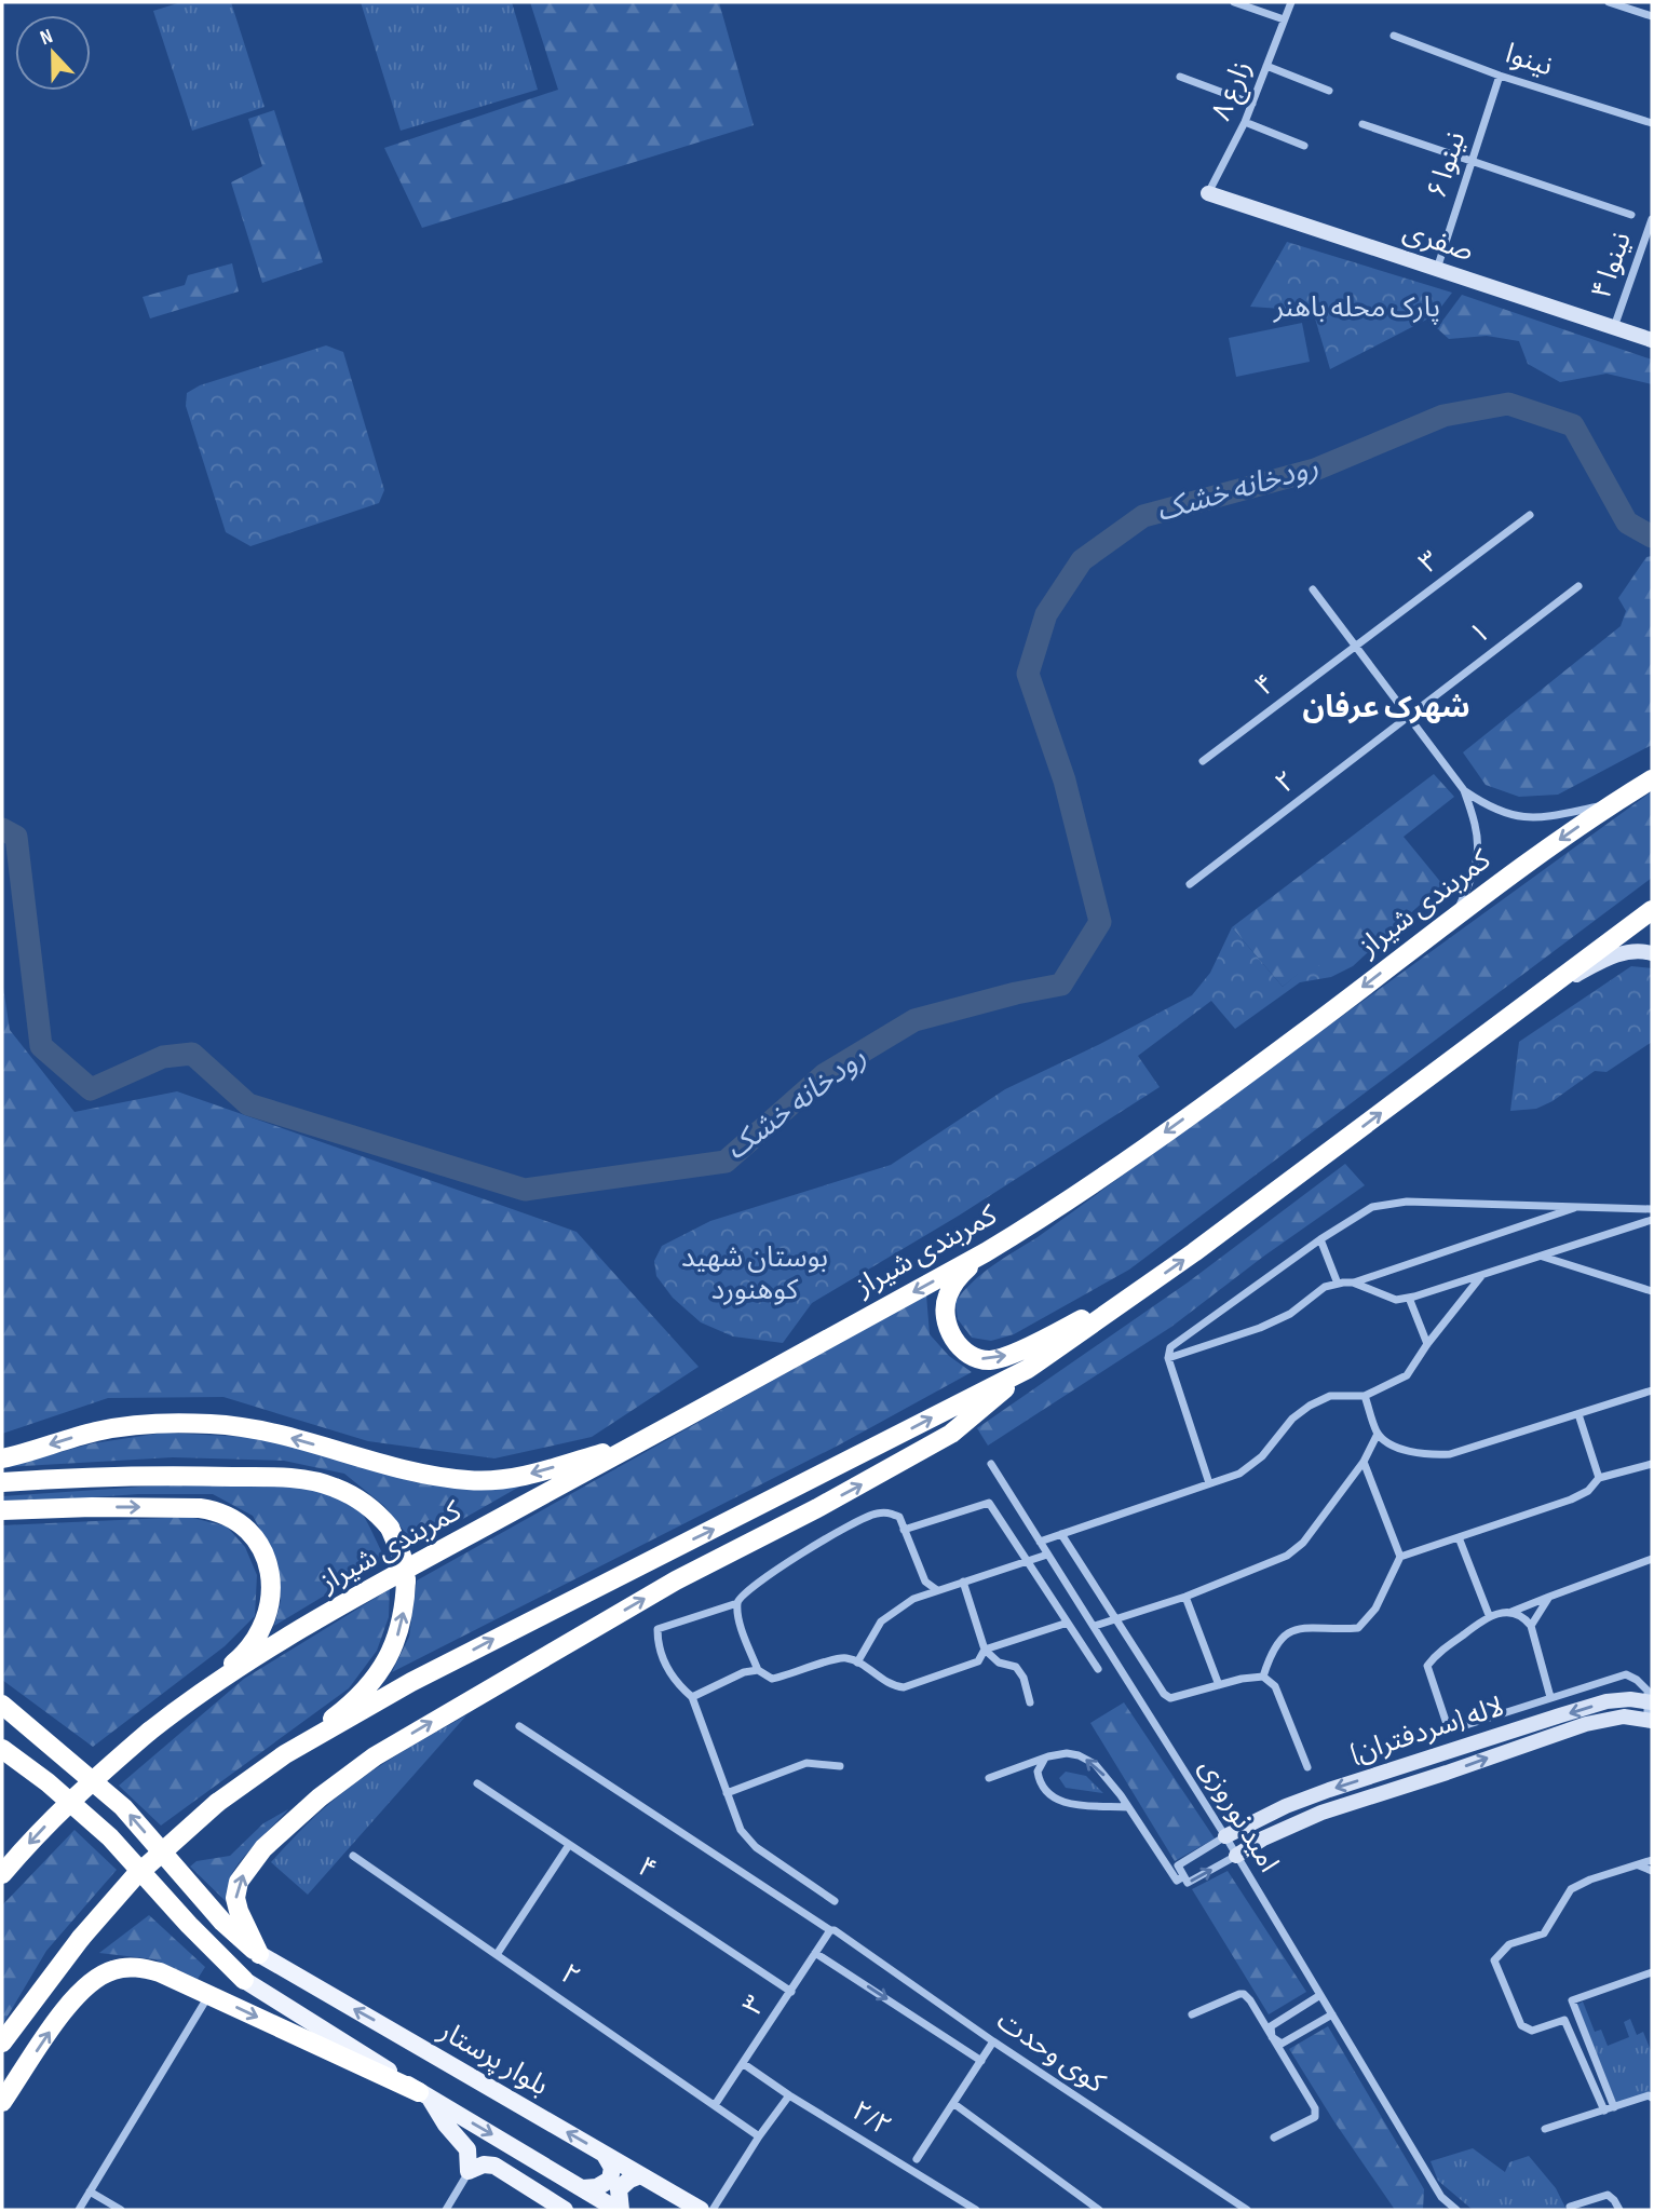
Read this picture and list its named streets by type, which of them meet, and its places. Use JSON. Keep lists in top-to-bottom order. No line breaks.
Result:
{"streets":{"highway":["کمربندی شیراز"],"main road":["بلوار پرستار"],"street":["نینوا","۸ زارع","۶ نینوا","صفری","۴ نینوا","۳","۱","۴","۲","لاله (سردفتران)","امید نوروزی","کوی وحدت","۲/۲"]},"crossings":[["نینوا","۶ نینوا"],["۸ زارع","صفری"],["۶ نینوا","صفری"],["صفری","۴ نینوا"],["۳","۴"],["۳","۲"],["۳","کوی وحدت"],["۳","۲/۲"],["۱","۲"],["لاله (سردفتران)","امید نوروزی"]],"districts":["شهرک عرفان"],"water":["رودخانه خشک"],"parks":["پارک محله باهنر","بوستان شهید کوهنورد"],"north":"top"}
